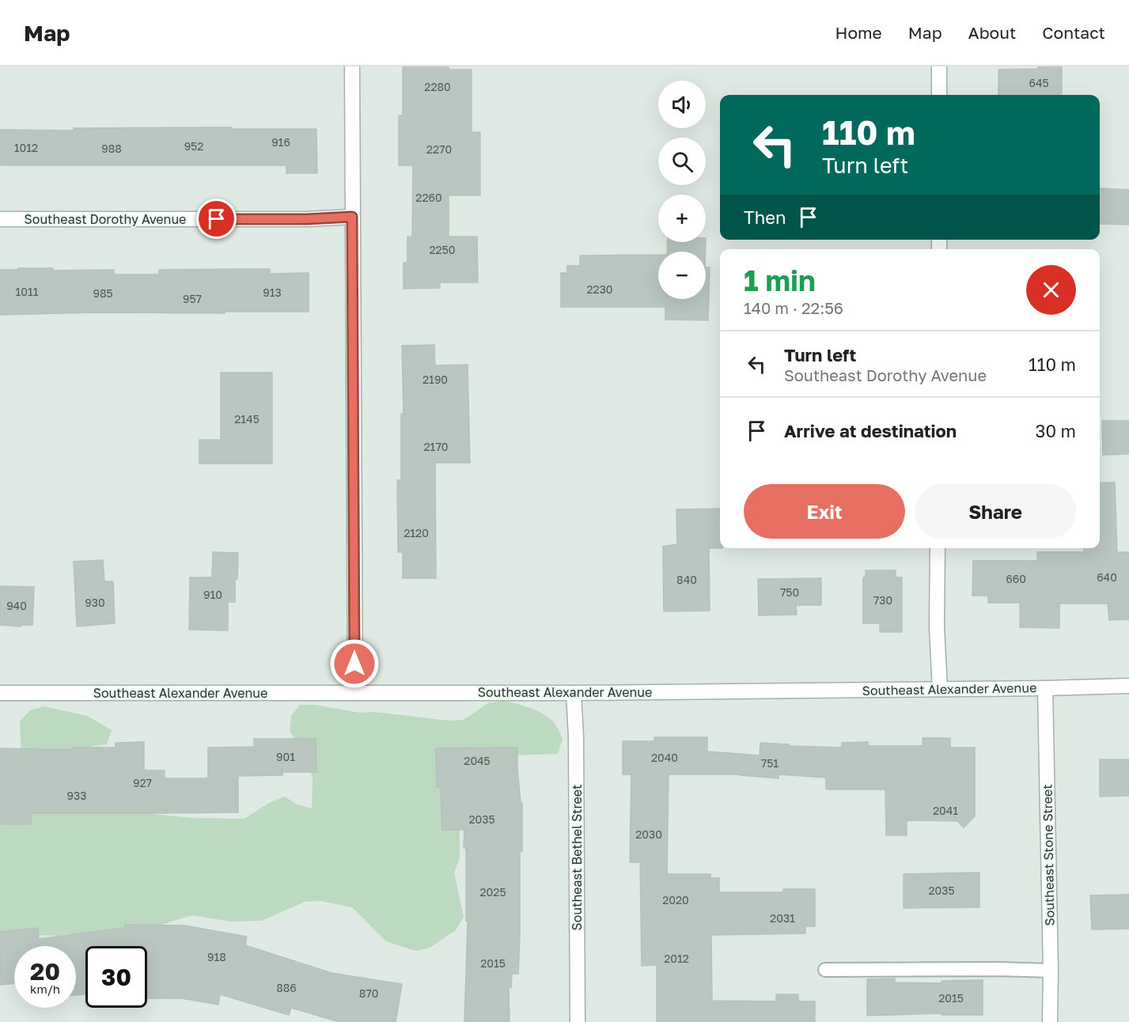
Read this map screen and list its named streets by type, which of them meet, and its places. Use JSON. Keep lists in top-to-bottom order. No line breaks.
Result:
{"streets":{"street":["Southeast Dorothy Avenue","Southeast Alexander Avenue","Southeast Stone Street","Southeast Bethel Street"]},"crossings":[["Southeast Alexander Avenue","Southeast Stone Street"],["Southeast Alexander Avenue","Southeast Bethel Street"]],"house_numbers":["645","2280","916","952","1012","988","2270","2260","2250","2230","1011","913","985","957","2190","2145","2170","2120","640","660","840","750","910","730","930","940","901","2040","2045","751","927","933","2041","2035","2030","2035","2025","2020","2031","918","2012","2015","886","870","2015"],"page":{"header":"Map","nav":["Home","Map","About","Contact"],"map_buttons":["+","−"],"turn":["110 m","Turn left"],"then":"Then","heading":["1 min","140 m · 22:56"],"list":[{"name":"Turn left","note":"Southeast Dorothy Avenue","value":"110 m"},{"name":"Arrive at destination","value":"30 m"}],"buttons":["Exit","Share"],"speed":"20 km/h","limit":"30"}}
